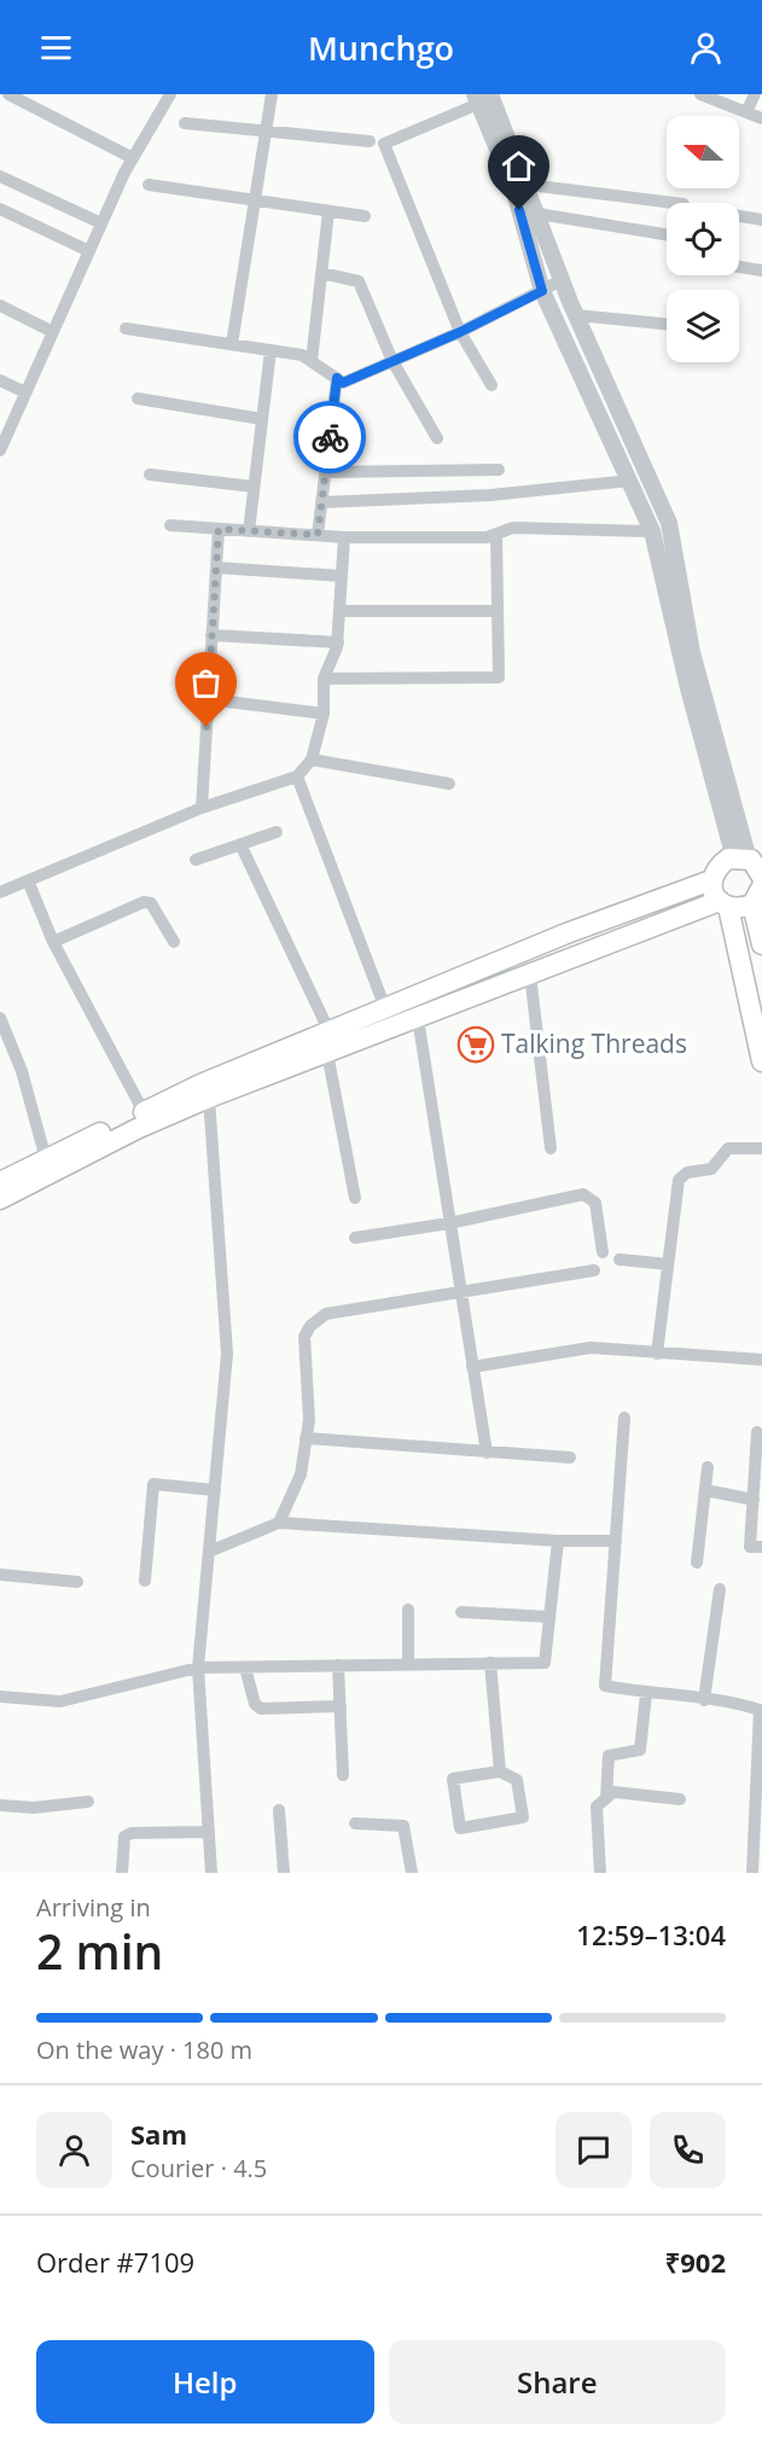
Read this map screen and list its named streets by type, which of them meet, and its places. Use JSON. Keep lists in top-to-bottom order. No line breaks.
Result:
{"places":{"supermarket":["Talking Threads"]},"north":"left","page":{"header":"Munchgo","heading":["2 min","Arriving in","12:59–13:04"],"panel":["Sam","Courier · 4.5","Order #7109","₹902"],"bar":"On the way · 180 m","buttons":["Help","Share"]}}
